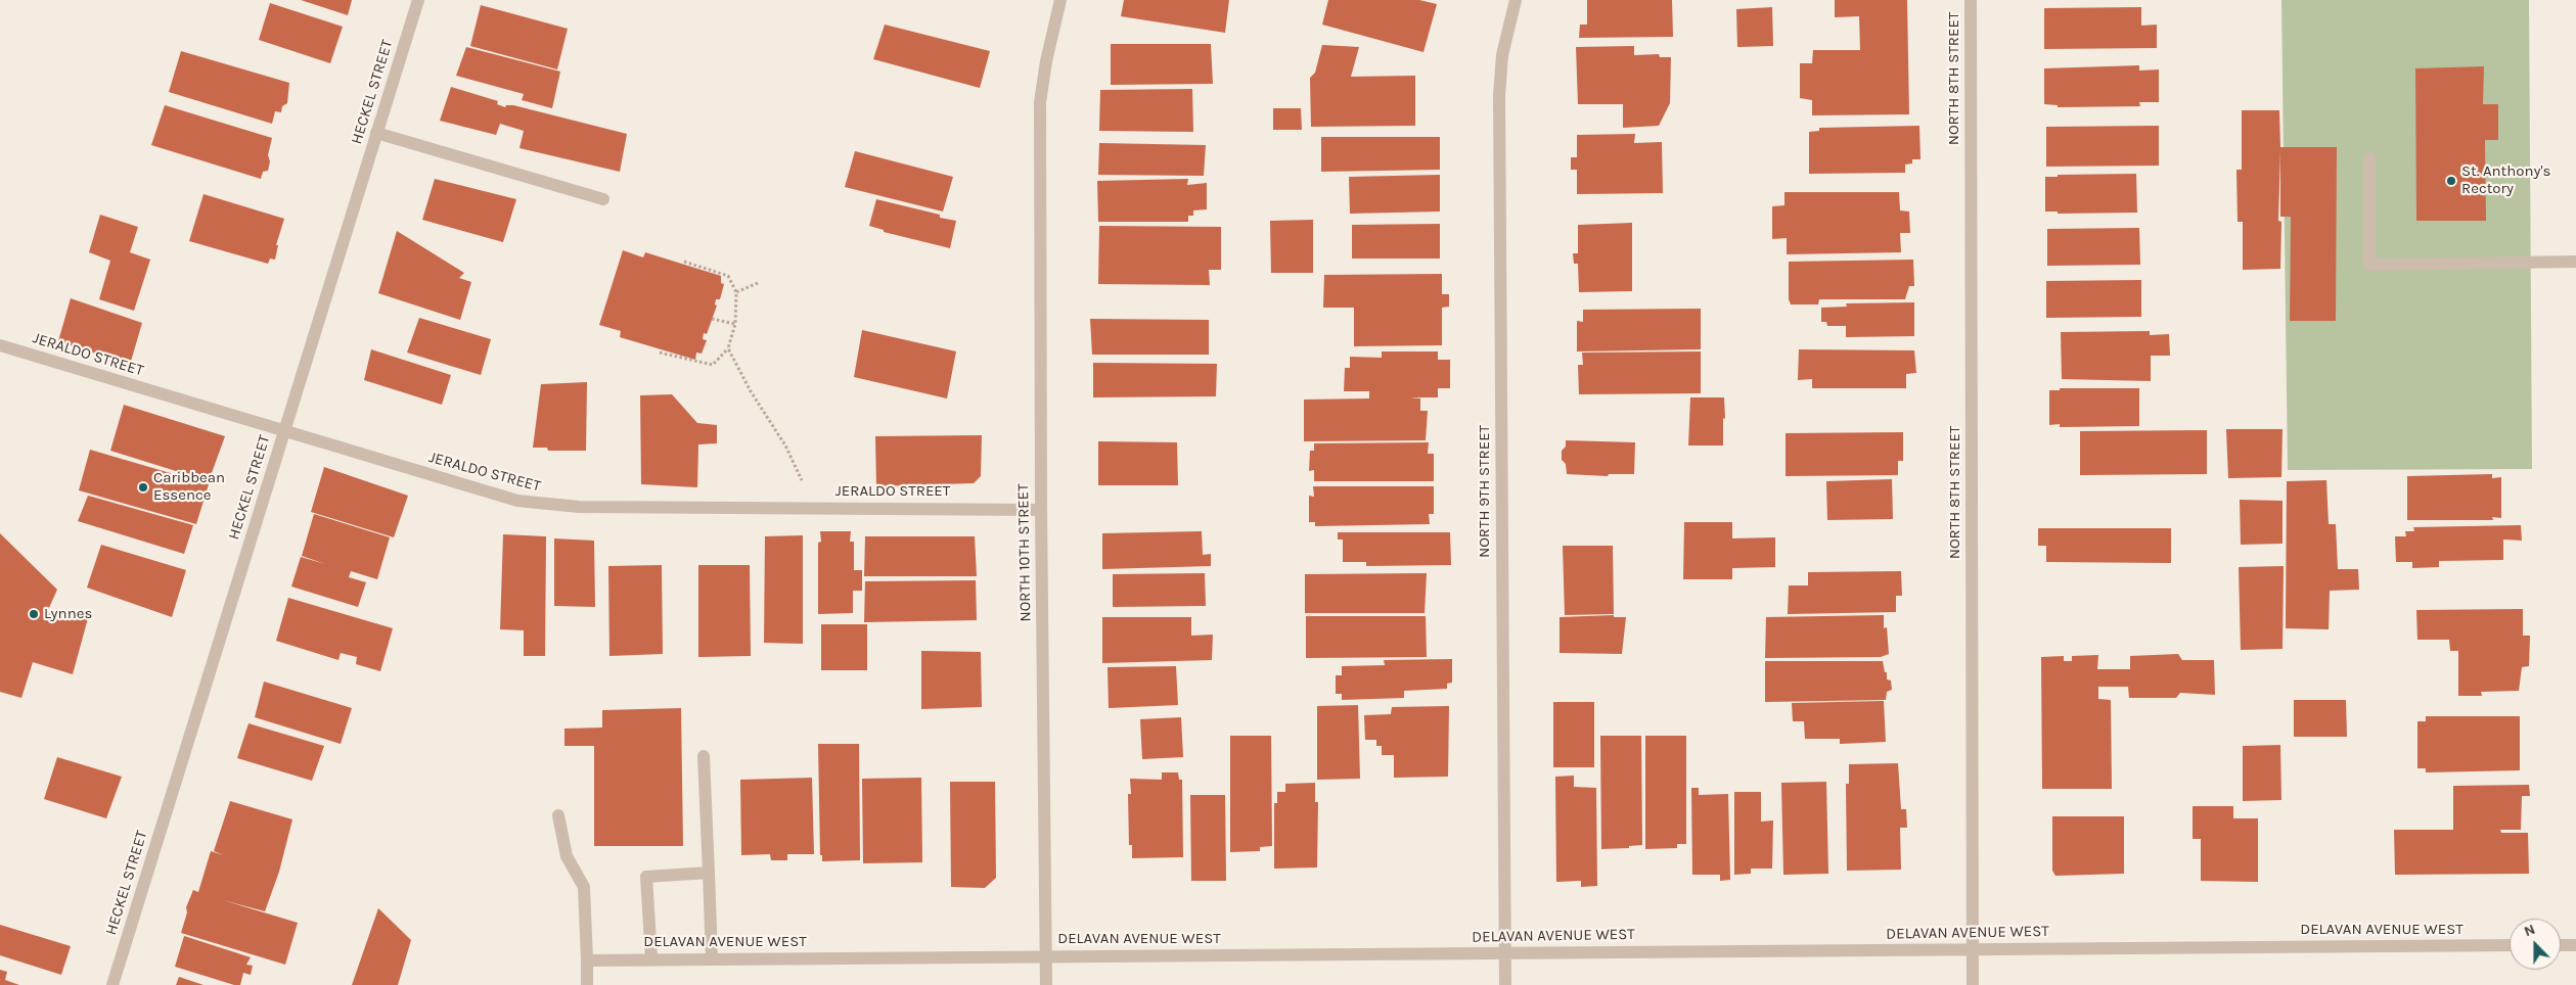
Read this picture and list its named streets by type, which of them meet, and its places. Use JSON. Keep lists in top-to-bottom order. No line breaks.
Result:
{"streets":{"street":["NORTH 8TH STREET","HECKEL STREET","JERALDO STREET","NORTH 9TH STREET","NORTH 10TH STREET","DELAVAN AVENUE WEST"]},"crossings":[["NORTH 8TH STREET","DELAVAN AVENUE WEST"],["HECKEL STREET","JERALDO STREET"],["JERALDO STREET","NORTH 10TH STREET"],["NORTH 9TH STREET","DELAVAN AVENUE WEST"],["NORTH 10TH STREET","DELAVAN AVENUE WEST"]],"places":["St. Anthony's Rectory","Caribbean Essence","Lynnes"],"north":"top"}
